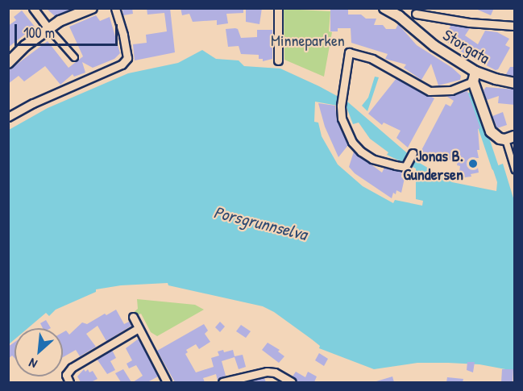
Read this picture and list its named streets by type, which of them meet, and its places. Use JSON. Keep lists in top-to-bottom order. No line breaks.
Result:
{"streets":{"street":["Storgata"]},"water":["Porsgrunnselva"],"parks":["Minneparken"],"places":["Jonas B. Gundersen"],"scale_bar":"100 m","north":"bottom left"}
